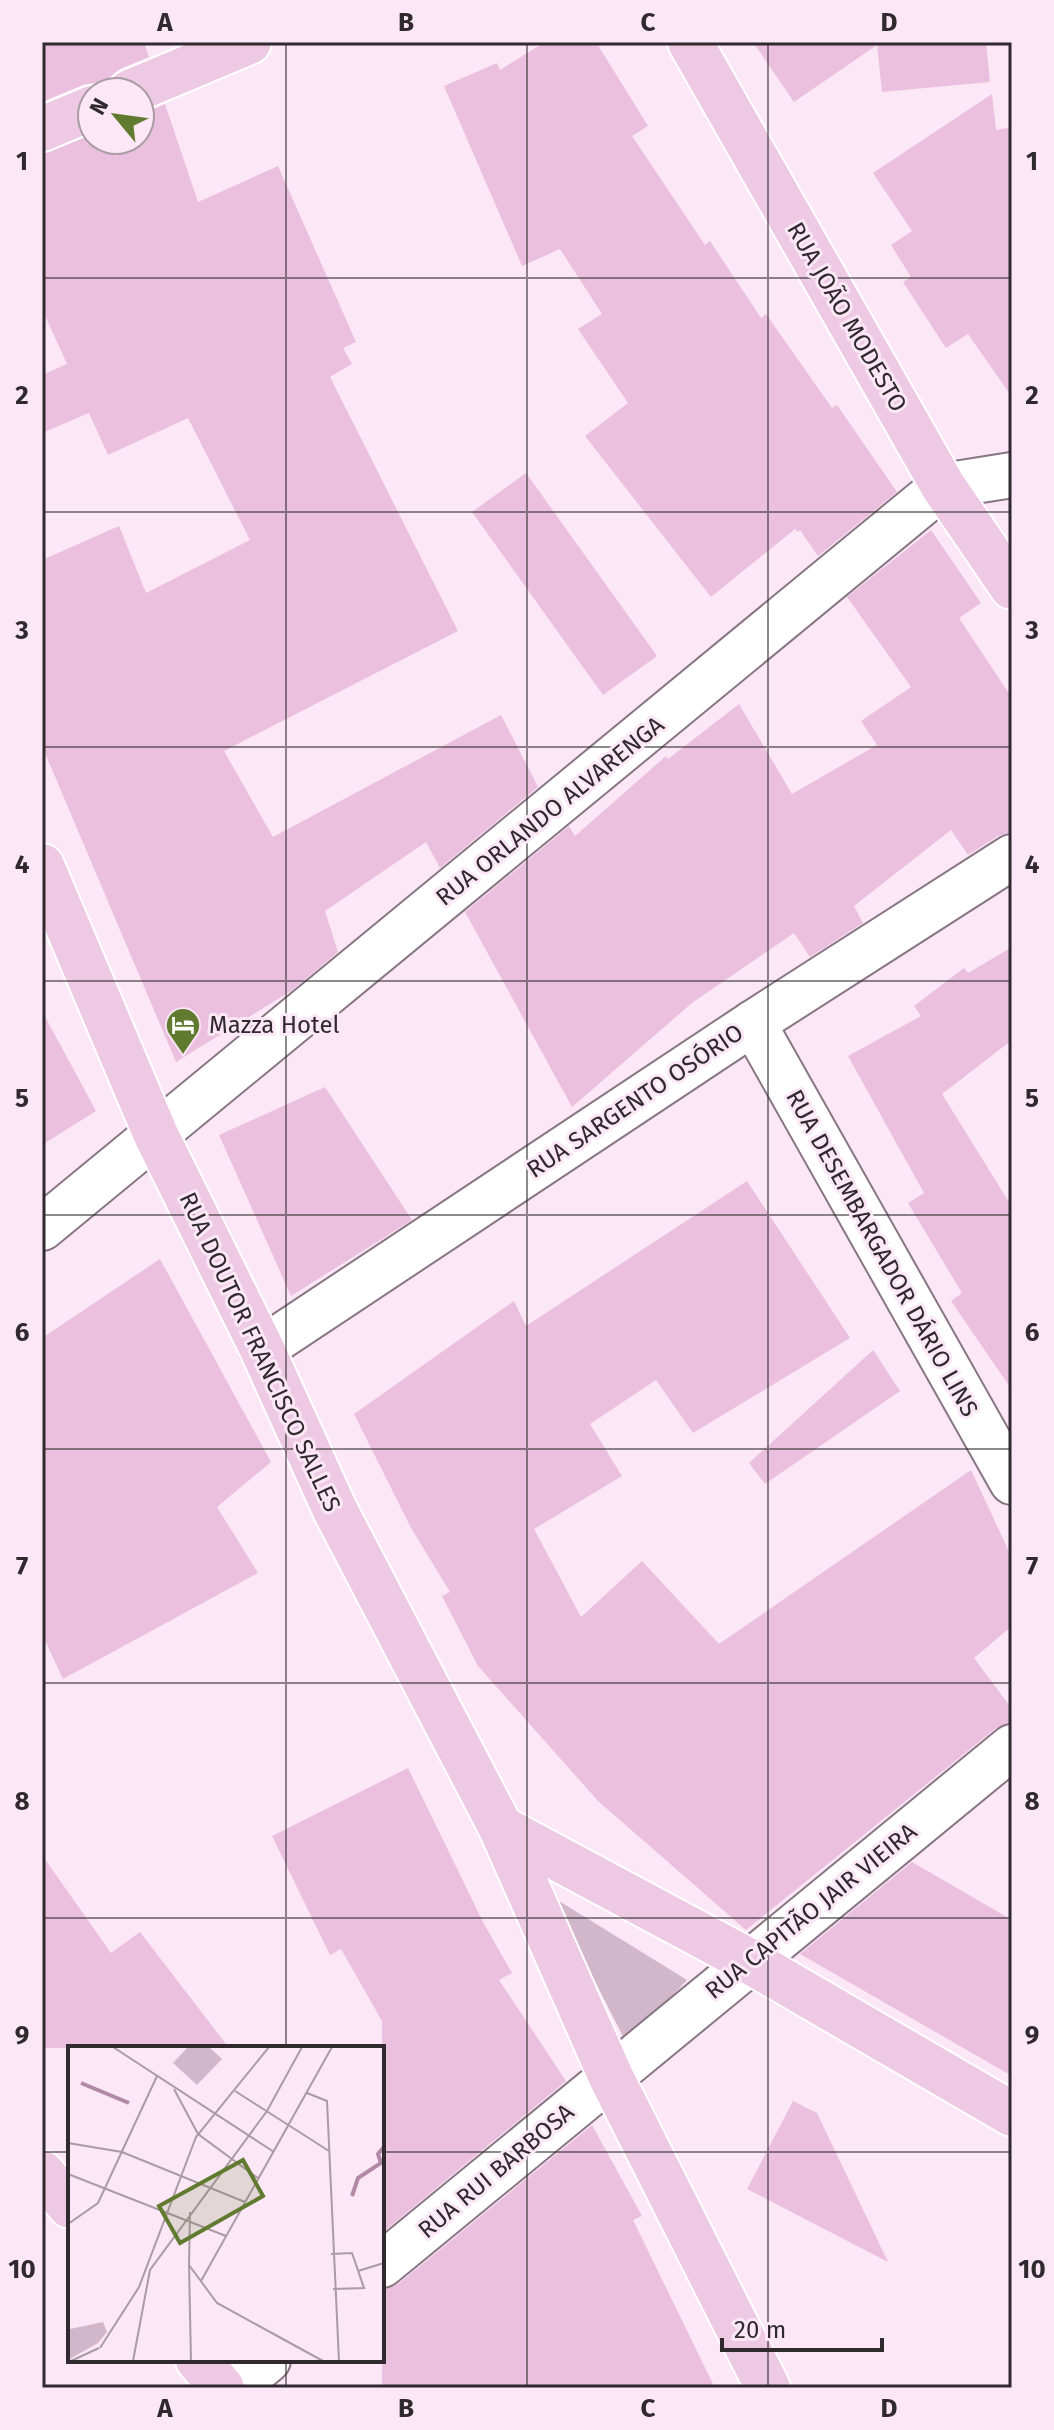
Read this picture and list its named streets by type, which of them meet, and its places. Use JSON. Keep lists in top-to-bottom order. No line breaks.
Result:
{"streets":{"main road":["RUA JOÃO MODESTO","RUA DOUTOR FRANCISCO SALLES"],"street":["RUA ORLANDO ALVARENGA","RUA SARGENTO OSÓRIO","RUA DESEMBARGADOR DÁRIO LINS","RUA CAPITÃO JAIR VIEIRA","RUA RUI BARBOSA"]},"crossings":[["RUA JOÃO MODESTO","RUA ORLANDO ALVARENGA"],["RUA ORLANDO ALVARENGA","RUA DOUTOR FRANCISCO SALLES"],["RUA SARGENTO OSÓRIO","RUA DESEMBARGADOR DÁRIO LINS"],["RUA SARGENTO OSÓRIO","RUA DOUTOR FRANCISCO SALLES"],["RUA DOUTOR FRANCISCO SALLES","RUA CAPITÃO JAIR VIEIRA"],["RUA DOUTOR FRANCISCO SALLES","RUA RUI BARBOSA"],["RUA CAPITÃO JAIR VIEIRA","RUA RUI BARBOSA"]],"places":{"hotel":["Mazza Hotel"]},"scale_bar":"20 m","north":"top left","grid":{"columns":["A","B","C","D"],"rows":["1","2","3","4","5","6","7","8","9","10"]}}
